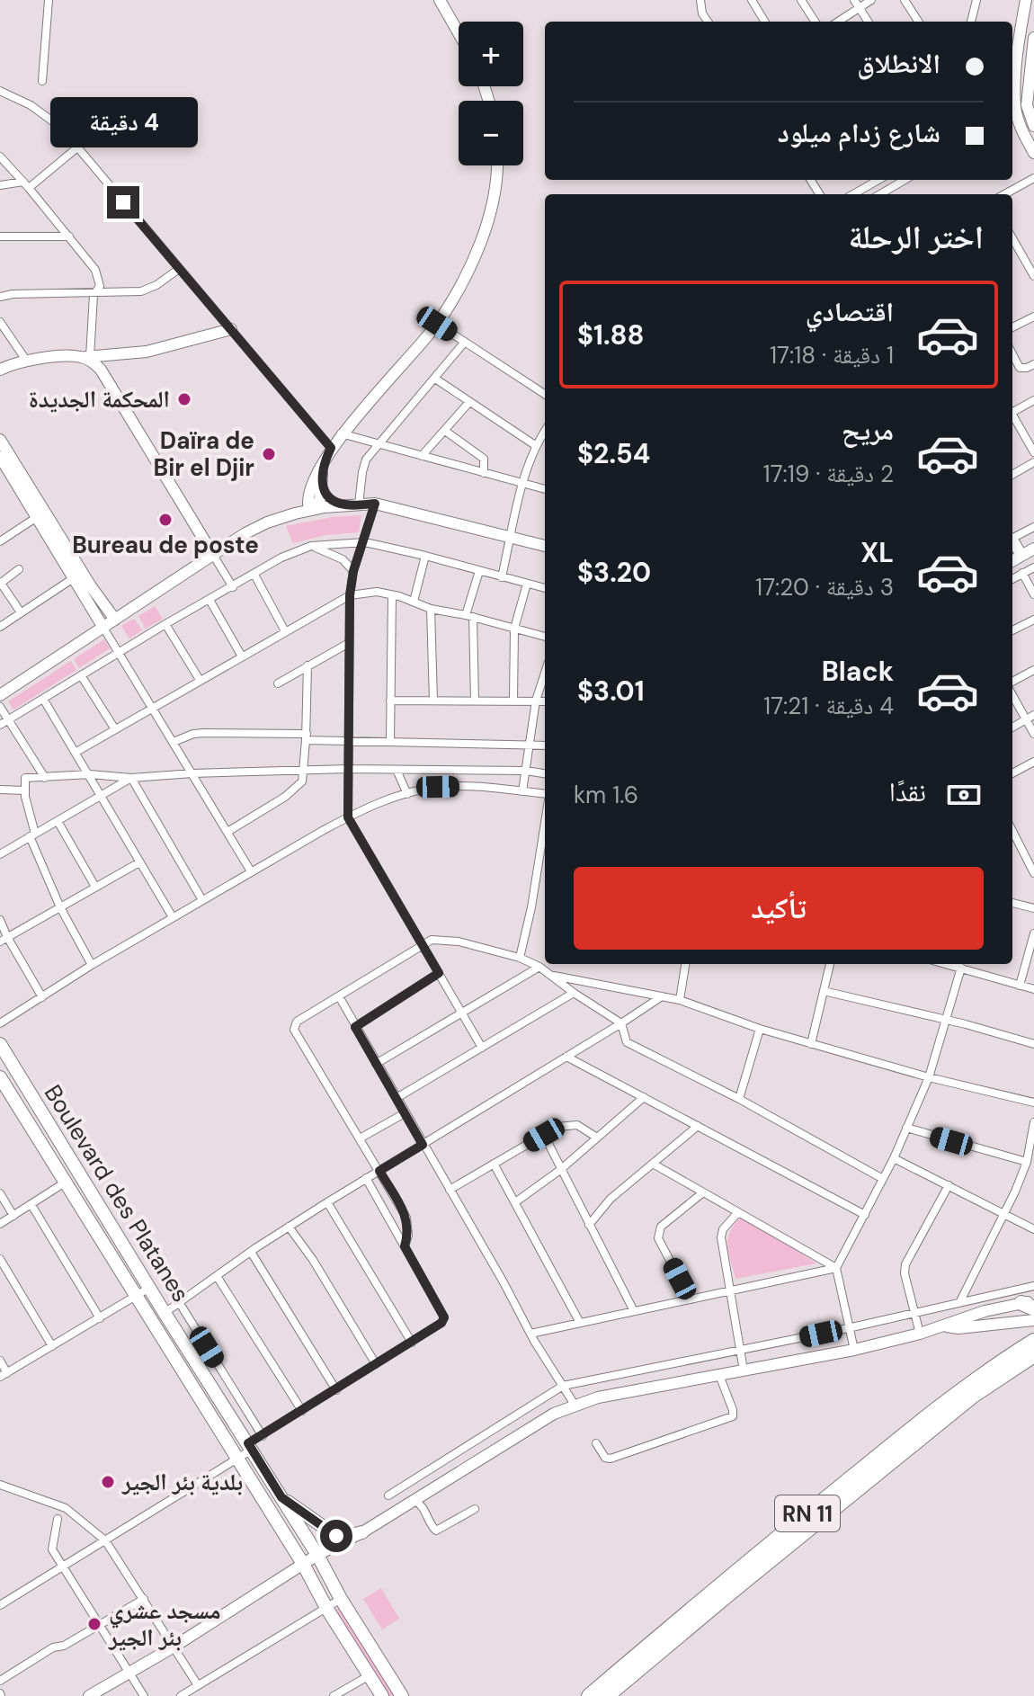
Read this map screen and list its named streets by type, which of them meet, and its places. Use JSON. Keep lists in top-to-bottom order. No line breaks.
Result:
{"streets":{"highway":["RN 11"],"main road":["Boulevard des Platanes"]},"places":["المحكمة الجديدة","Daïra de Bir el Djir","Bureau de poste","بلدية بئر الجير","مسجد عشري بئر الجير"],"page":{"map_buttons":["+","−"],"banner":["الانطلاق","شارع زدام ميلود"],"bubble":"4 دقيقة","heading":"اختر الرحلة","list":[{"name":"اقتصادي","note":"1 دقيقة · 17:18","value":"$1.88"},{"name":"مريح","note":"2 دقيقة · 17:19","value":"$2.54"},{"name":"XL","note":"3 دقيقة · 17:20","value":"$3.20"},{"name":"Black","note":"4 دقيقة · 17:21","value":"$3.01"}],"pay":["نقدًا","1.6 km"],"buttons":"تأكيد"}}
